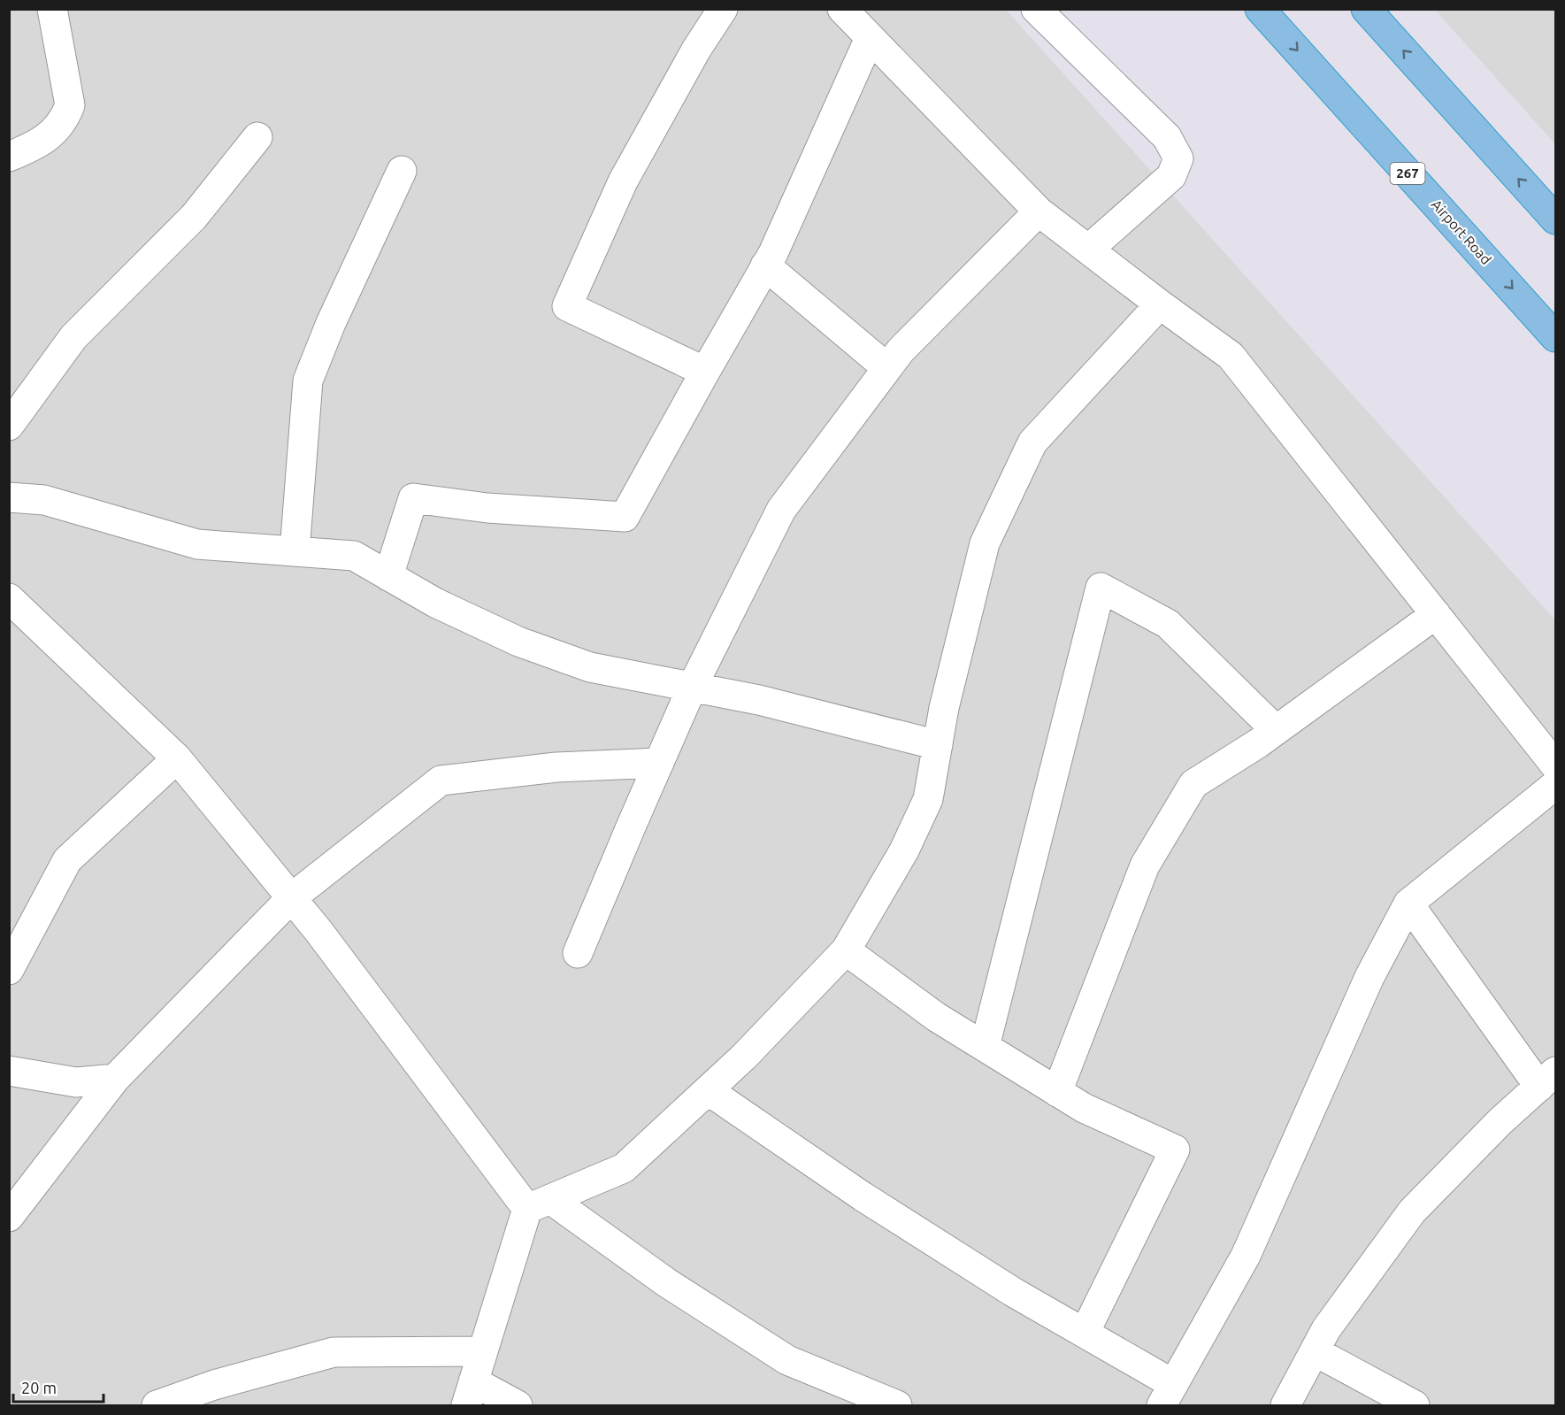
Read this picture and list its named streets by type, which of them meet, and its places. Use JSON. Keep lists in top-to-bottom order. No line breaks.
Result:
{"streets":{"highway":["267","Airport Road"]},"scale_bar":"20 m"}
